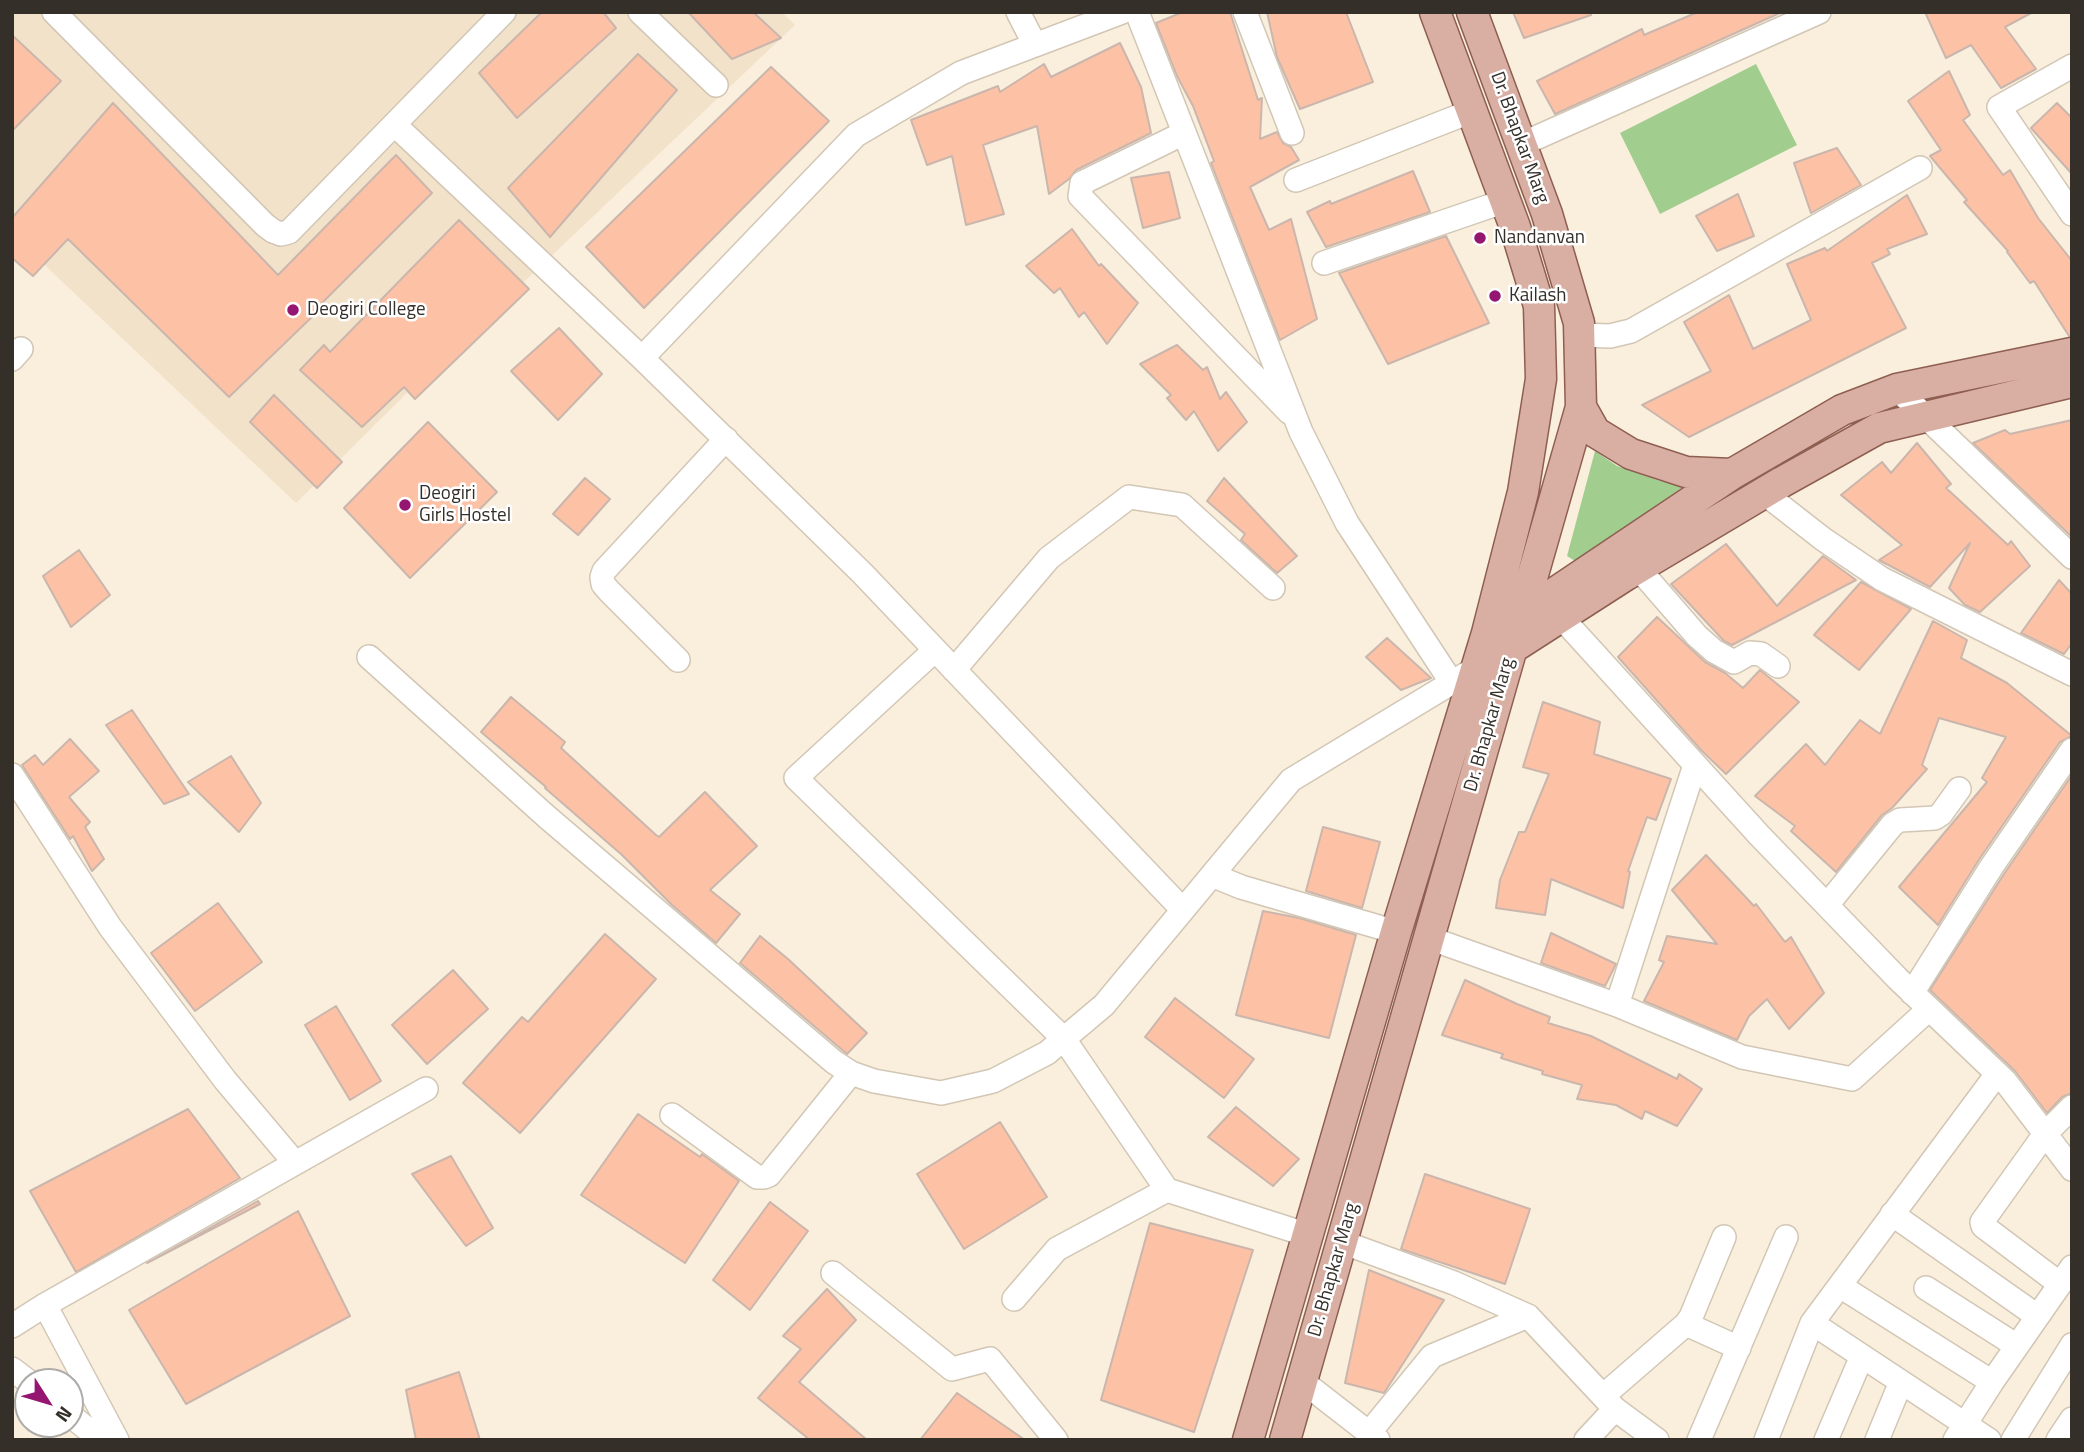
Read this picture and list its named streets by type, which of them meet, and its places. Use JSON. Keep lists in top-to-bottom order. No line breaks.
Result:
{"streets":{"main road":["Dr. Bhapkar Marg"]},"places":["Nandanvan","Kailash","Deogiri College","Deogiri Girls Hostel"],"north":"bottom right"}
